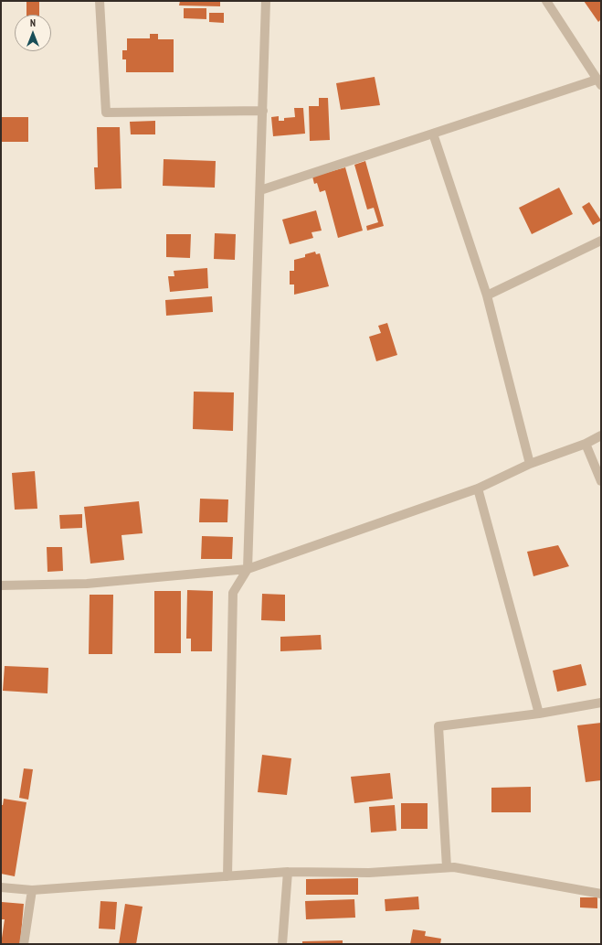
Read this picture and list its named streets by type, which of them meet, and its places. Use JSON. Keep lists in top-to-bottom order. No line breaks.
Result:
{"north":"top"}
